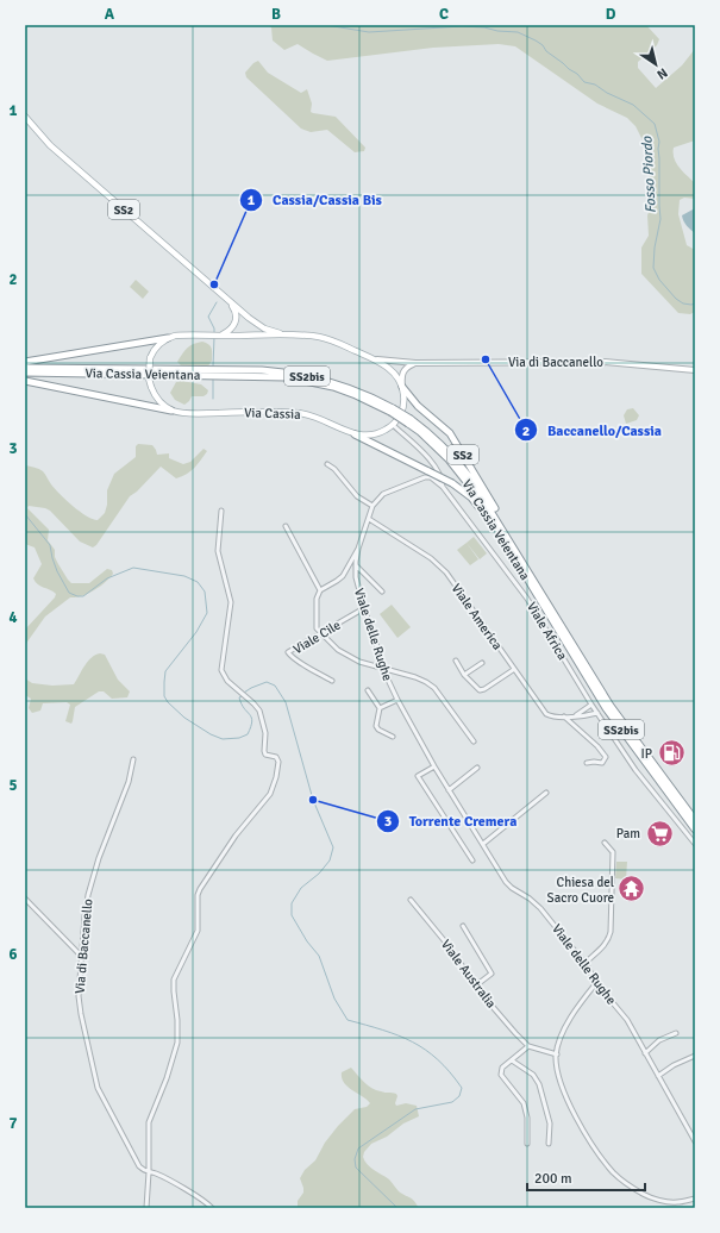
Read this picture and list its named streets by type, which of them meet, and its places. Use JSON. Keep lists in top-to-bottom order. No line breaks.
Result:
{"streets":{"highway":["SS2","Via Cassia Veientana","SS2bis"],"main road":["Via Cassia"],"street":["Via di Baccanello","Viale America","Viale Africa","Viale delle Rughe","Viale Cile","Viale Australia"]},"crossings":[["SS2","Via di Baccanello"],["SS2","Via Cassia Veientana"],["SS2","Via Cassia"],["Via Cassia","Viale Africa"],["Viale America","Viale Africa"],["Viale delle Rughe","Viale Cile"]],"water":["Fosso Piordo"],"places":{"other":["Cassia/Cassia Bis","Baccanello/Cassia","Torrente Cremera"],"fuel station":["IP"],"supermarket":["Pam"],"temple":["Chiesa del Sacro Cuore"]},"scale_bar":"200 m","north":"bottom right","grid":{"columns":["A","B","C","D"],"rows":["1","2","3","4","5","6","7"]}}
